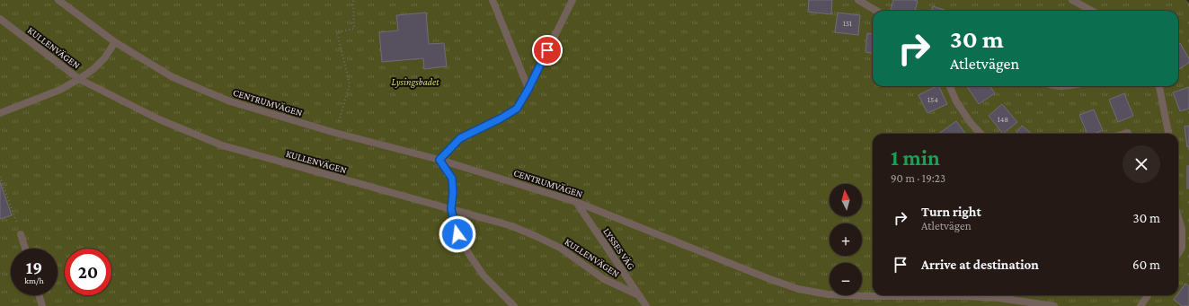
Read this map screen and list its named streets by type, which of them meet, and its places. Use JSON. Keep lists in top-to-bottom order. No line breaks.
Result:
{"streets":{"lane":["KULLENVÄGEN","CENTRUMVÄGEN","LYSSES VÄG"]},"crossings":[["KULLENVÄGEN","LYSSES VÄG"],["CENTRUMVÄGEN","LYSSES VÄG"]],"parks":["Lysingsbadet"],"house_numbers":["151","154","148"],"north":"top","page":{"turn":["30 m","Atletvägen"],"heading":["1 min","90 m · 19:23"],"map_buttons":["+","−"],"list":[{"name":"Turn right","note":"Atletvägen","value":"30 m"},{"name":"Arrive at destination","value":"60 m"}],"speed":"19 km/h","limit":"20"}}
